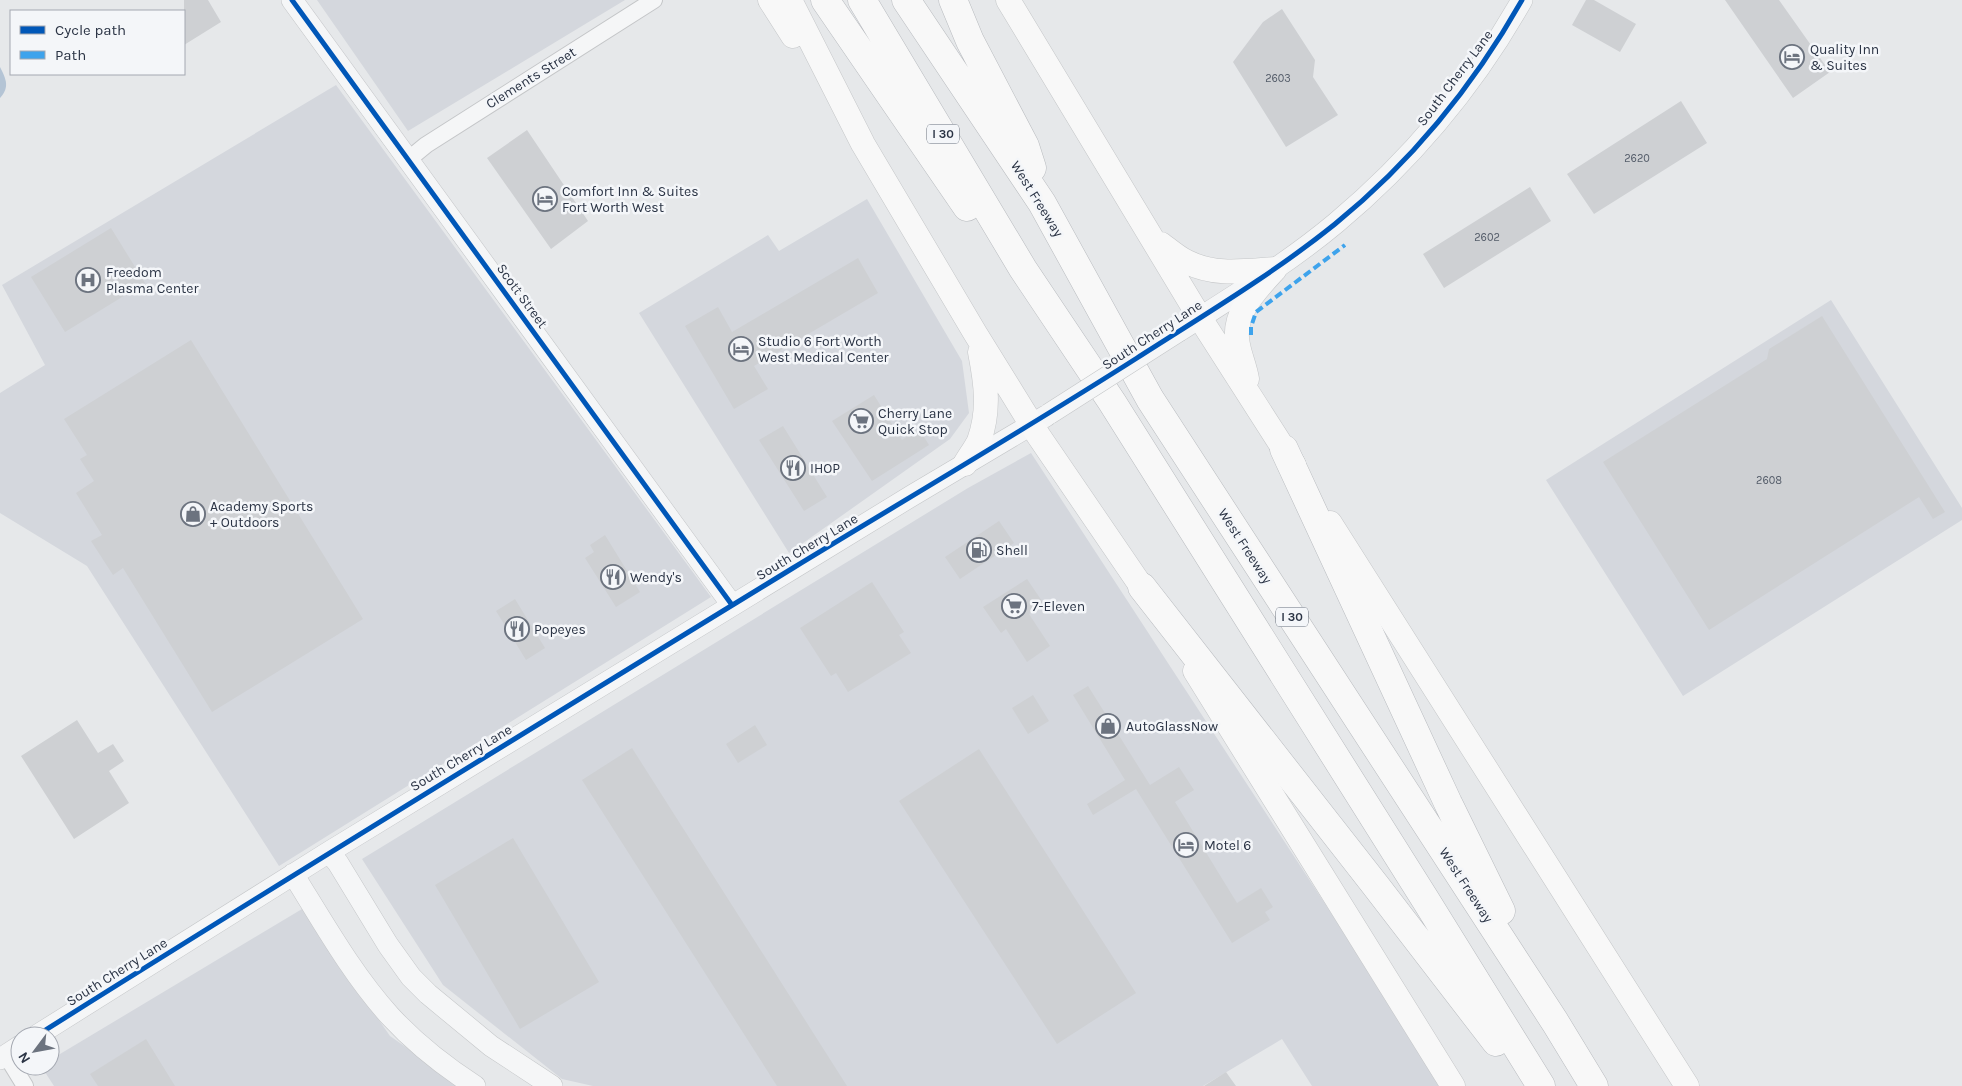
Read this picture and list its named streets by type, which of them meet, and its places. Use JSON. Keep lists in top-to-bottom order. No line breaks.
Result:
{"streets":{"highway":["I 30","West Freeway"],"street":["Clements Street","South Cherry Lane","Scott Street"]},"crossings":[["Clements Street","Scott Street"],["South Cherry Lane","Scott Street"]],"places":{"hotel":["Quality Inn & Suites","Comfort Inn & Suites Fort Worth West","Studio 6 Fort Worth West Medical Center","Motel 6"],"hospital":["Freedom Plasma Center"],"supermarket":["Cherry Lane Quick Stop","7-Eleven"],"restaurant":["IHOP","Wendy's","Popeyes"],"shop":["Academy Sports + Outdoors","AutoGlassNow"],"fuel station":["Shell"]},"house_numbers":["2603","2620","2602","2608"],"legend":["Cycle path","Path"],"north":"bottom left"}
